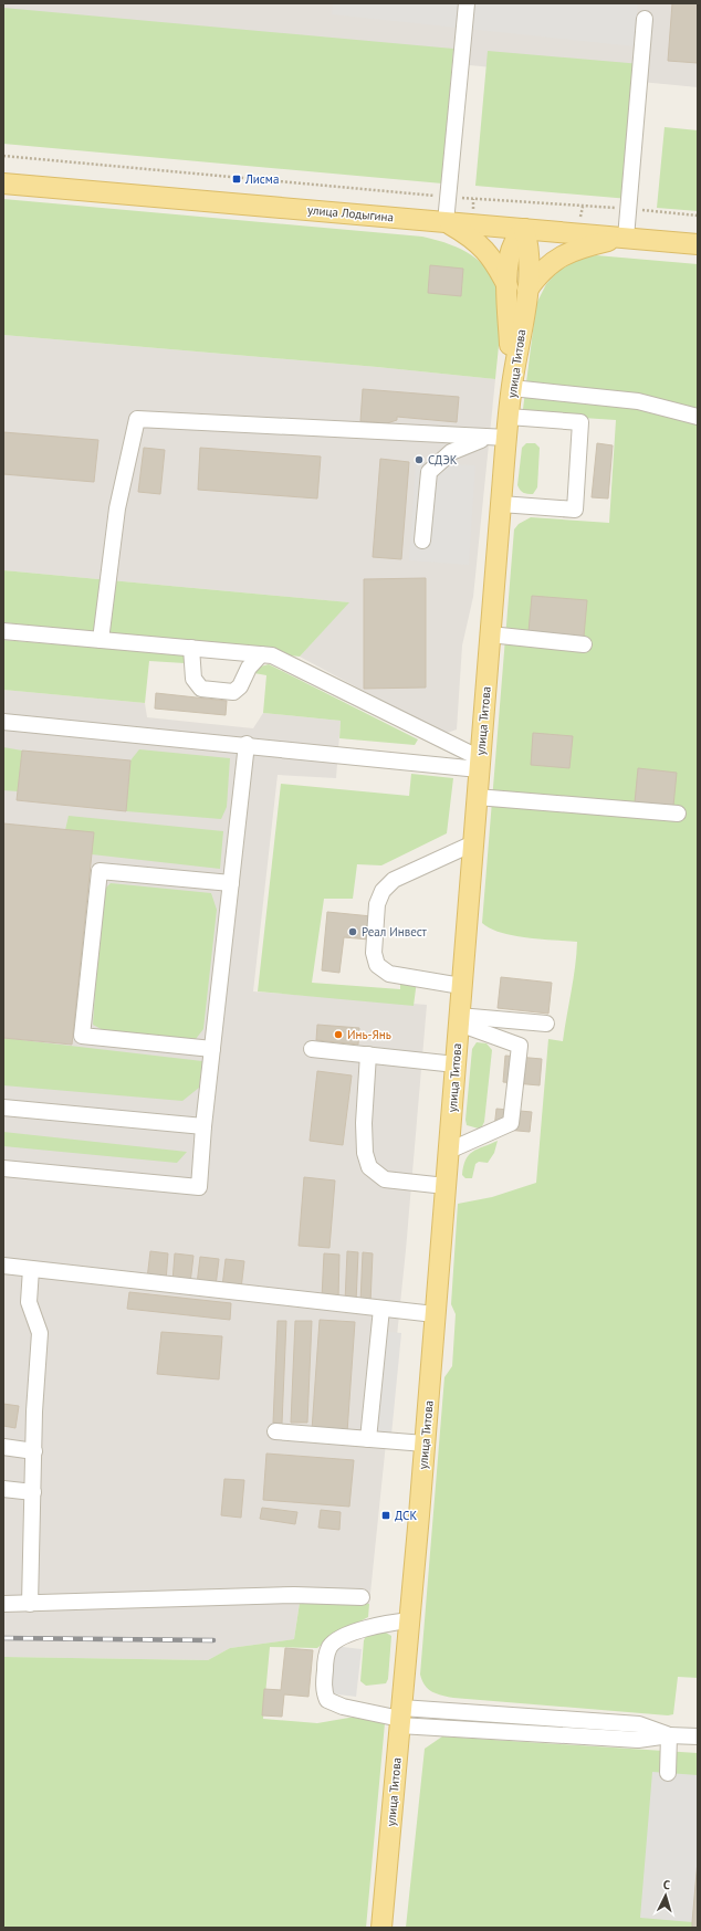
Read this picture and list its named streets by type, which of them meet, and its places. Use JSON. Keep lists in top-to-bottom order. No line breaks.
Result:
{"streets":{"main road":["улица Лодыгина","улица Титова"]},"crossings":[["улица Лодыгина","улица Титова"]],"places":{"transit":["Лисма","ДСК"],"other":["СДЭК","Реал Инвест","Инь-Янь"]},"north":"top"}
